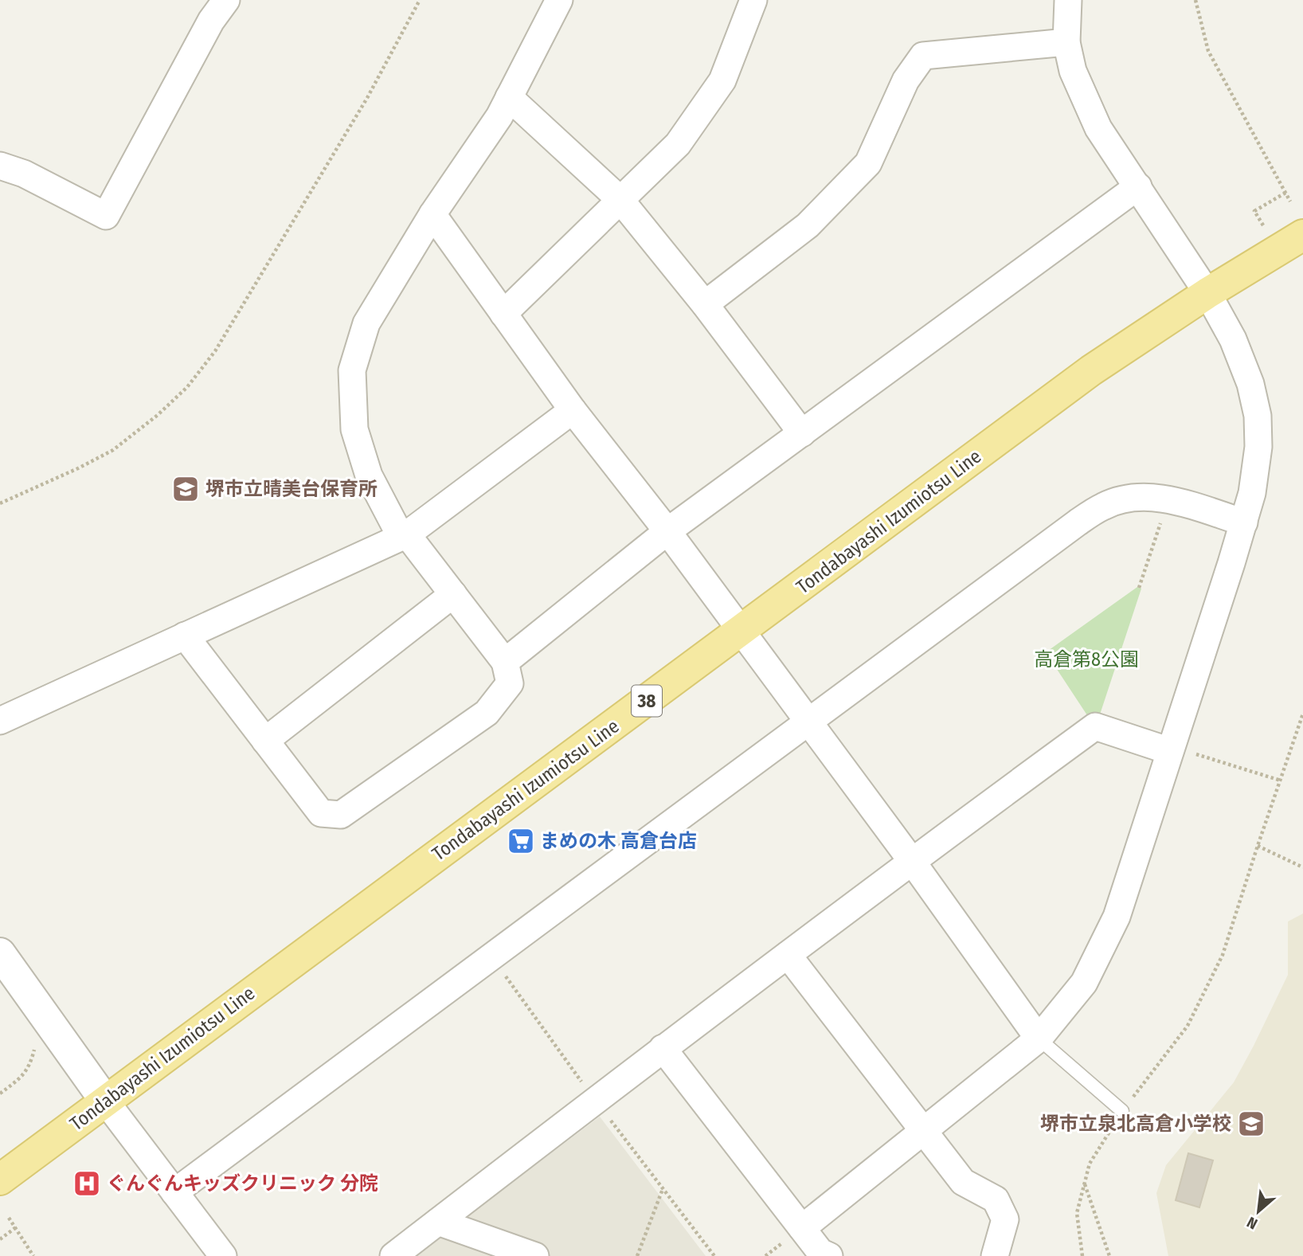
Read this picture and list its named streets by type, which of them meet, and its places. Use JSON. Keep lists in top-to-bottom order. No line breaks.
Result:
{"streets":{"main road":["Tondabayashi Izumiotsu Line","38"]},"parks":["高倉第8公園"],"places":{"school or university":["堺市立晴美台保育所","堺市立泉北高倉小学校"],"supermarket":["まめの木 高倉台店"],"hospital":["ぐんぐんキッズクリニック 分院"]},"north":"bottom left"}
